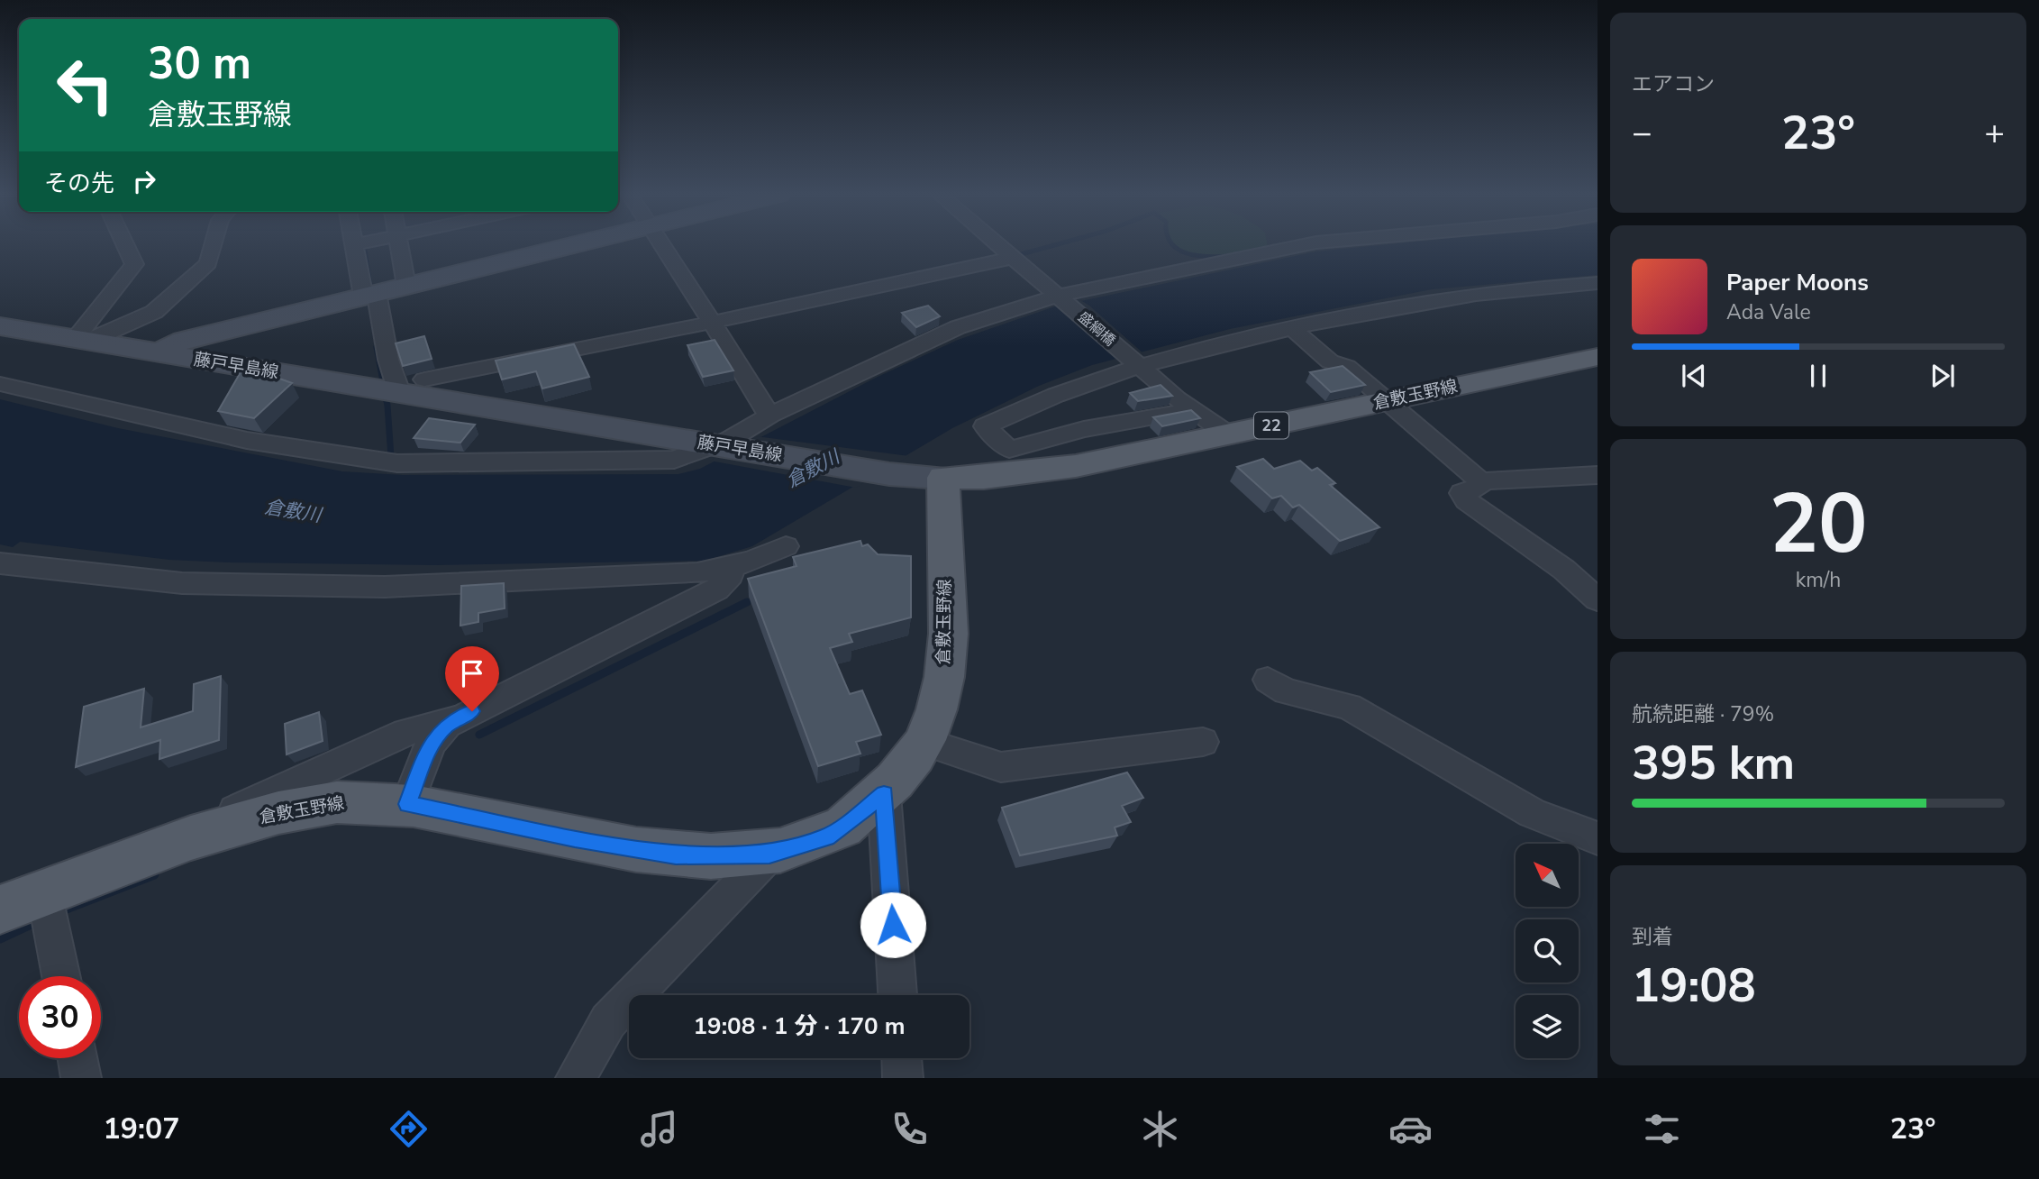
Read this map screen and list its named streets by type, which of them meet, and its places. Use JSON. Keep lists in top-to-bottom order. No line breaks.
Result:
{"streets":{"main road":["藤戸早島線","倉敷玉野線","22"],"street":["盛綱橋"]},"crossings":[["盛綱橋","倉敷玉野線"],["藤戸早島線","倉敷玉野線"]],"water":["倉敷川"],"north":"top left","page":{"tile":["エアコン",["20","km/h"],["航続距離 · 79%","395 km"],["到着","19:08"]],"turn":["30 m","倉敷玉野線"],"heat":["−","23°","+"],"then":"その先","song":["Paper Moons","Ada Vale"],"limit":"30","trip":"19:08 · 1 分 · 170 m","tabs":["19:07","23°"]}}
